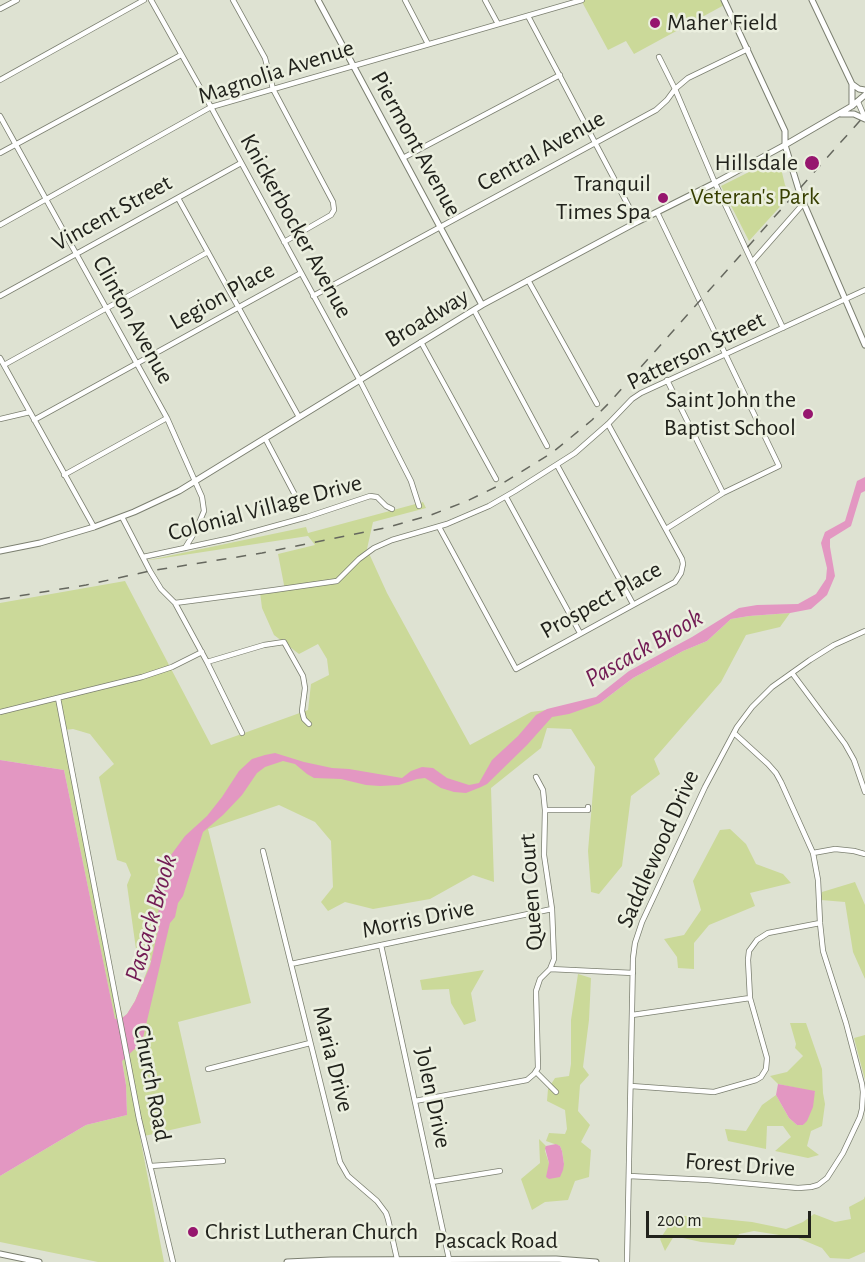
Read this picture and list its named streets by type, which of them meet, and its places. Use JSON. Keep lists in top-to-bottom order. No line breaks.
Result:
{"streets":{"street":["Magnolia Avenue","Piermont Avenue","Central Avenue","Vincent Street","Knickerbocker Avenue","Legion Place","Broadway","Clinton Avenue","Patterson Street","Colonial Village Drive","Prospect Place","Saddlewood Drive","Queen Court","Morris Drive","Maria Drive","Church Road","Jolen Drive","Forest Drive","Pascack Road"]},"crossings":[["Magnolia Avenue","Piermont Avenue"],["Magnolia Avenue","Knickerbocker Avenue"],["Magnolia Avenue","Clinton Avenue"],["Piermont Avenue","Central Avenue"],["Piermont Avenue","Broadway"],["Central Avenue","Knickerbocker Avenue"],["Vincent Street","Knickerbocker Avenue"],["Vincent Street","Clinton Avenue"],["Knickerbocker Avenue","Legion Place"],["Knickerbocker Avenue","Broadway"],["Legion Place","Clinton Avenue"],["Broadway","Clinton Avenue"],["Clinton Avenue","Colonial Village Drive"],["Patterson Street","Prospect Place"],["Saddlewood Drive","Forest Drive"],["Queen Court","Morris Drive"],["Morris Drive","Maria Drive"],["Morris Drive","Jolen Drive"],["Maria Drive","Pascack Road"],["Jolen Drive","Pascack Road"]],"water":["Pascack Brook"],"parks":["Veteran's Park"],"places":["Maher Field","Hillsdale","Tranquil Times Spa","Saint John the Baptist School","Christ Lutheran Church"],"scale_bar":"200 m"}
